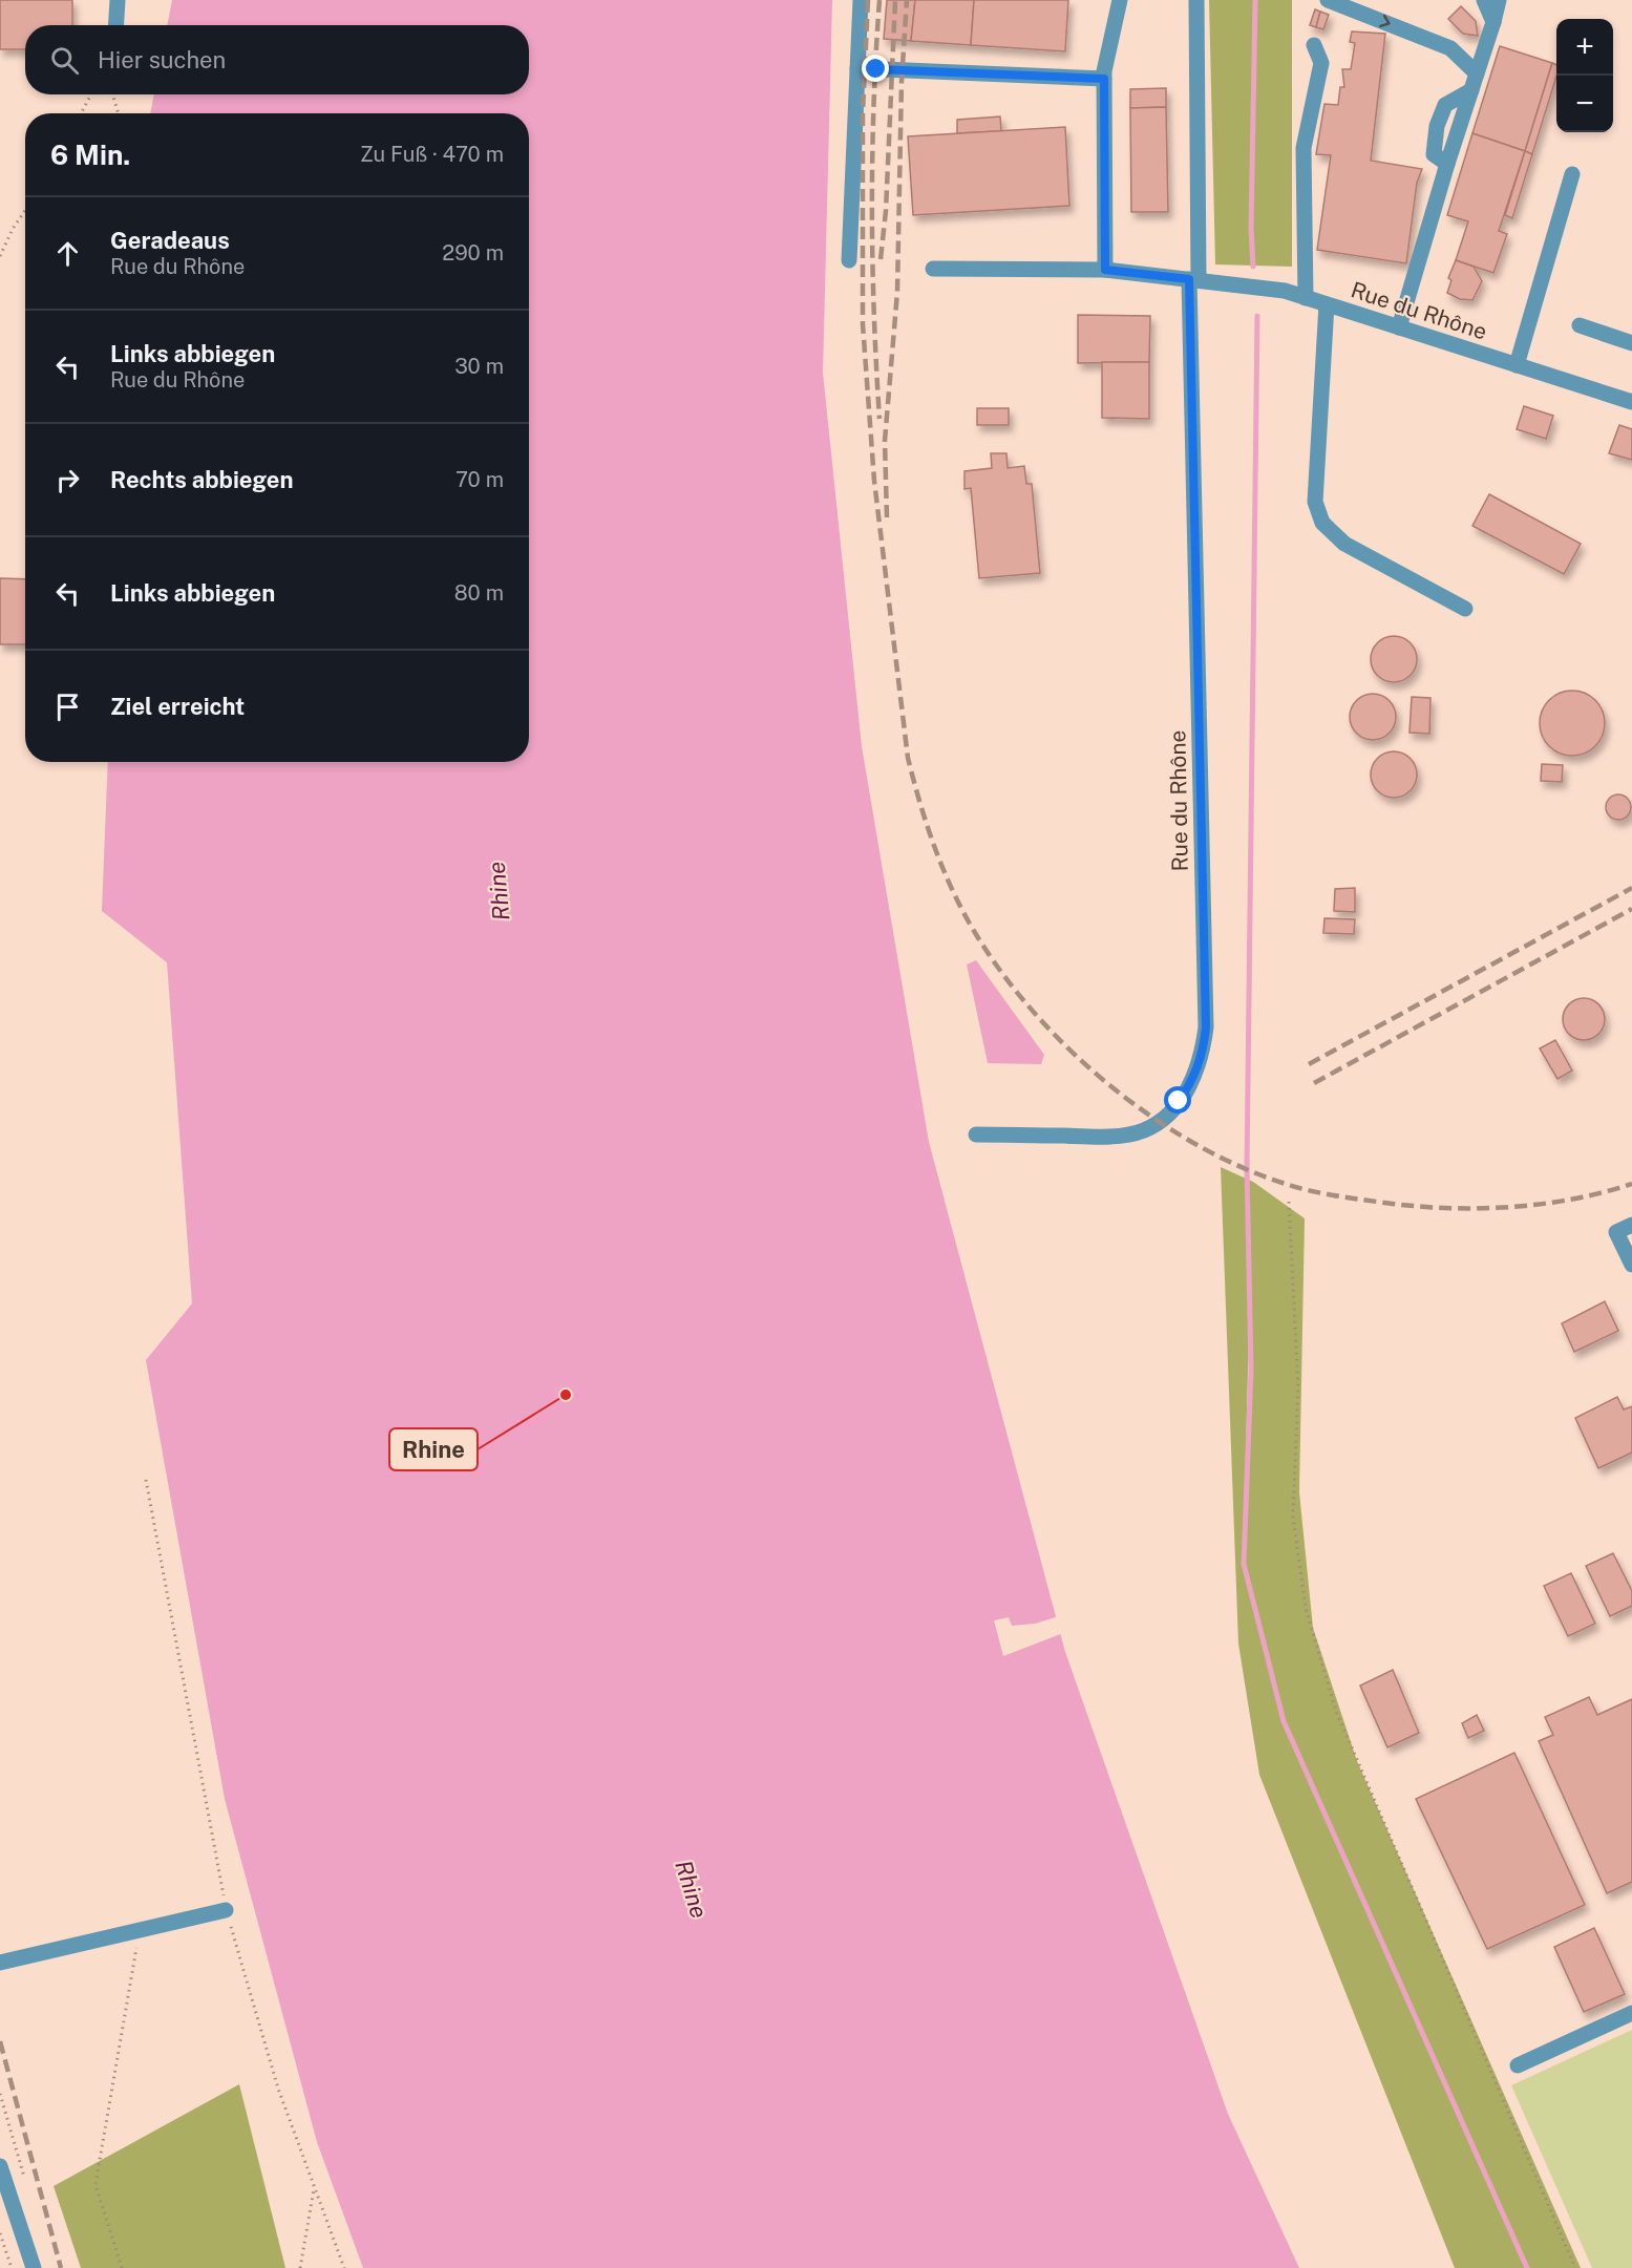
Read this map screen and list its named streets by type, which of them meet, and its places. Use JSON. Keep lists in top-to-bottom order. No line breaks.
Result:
{"streets":{"street":["Rue du Rhône"]},"water":["Rhine"],"places":["Rhine"],"page":{"map_buttons":["+","−"],"search":"Hier suchen","heading":["6 Min.","Zu Fuß · 470 m"],"list":[["Geradeaus","Rue du Rhône","290 m"],["Links abbiegen","Rue du Rhône","30 m"],["Rechts abbiegen","70 m"],["Links abbiegen","80 m"],"Ziel erreicht"]}}
